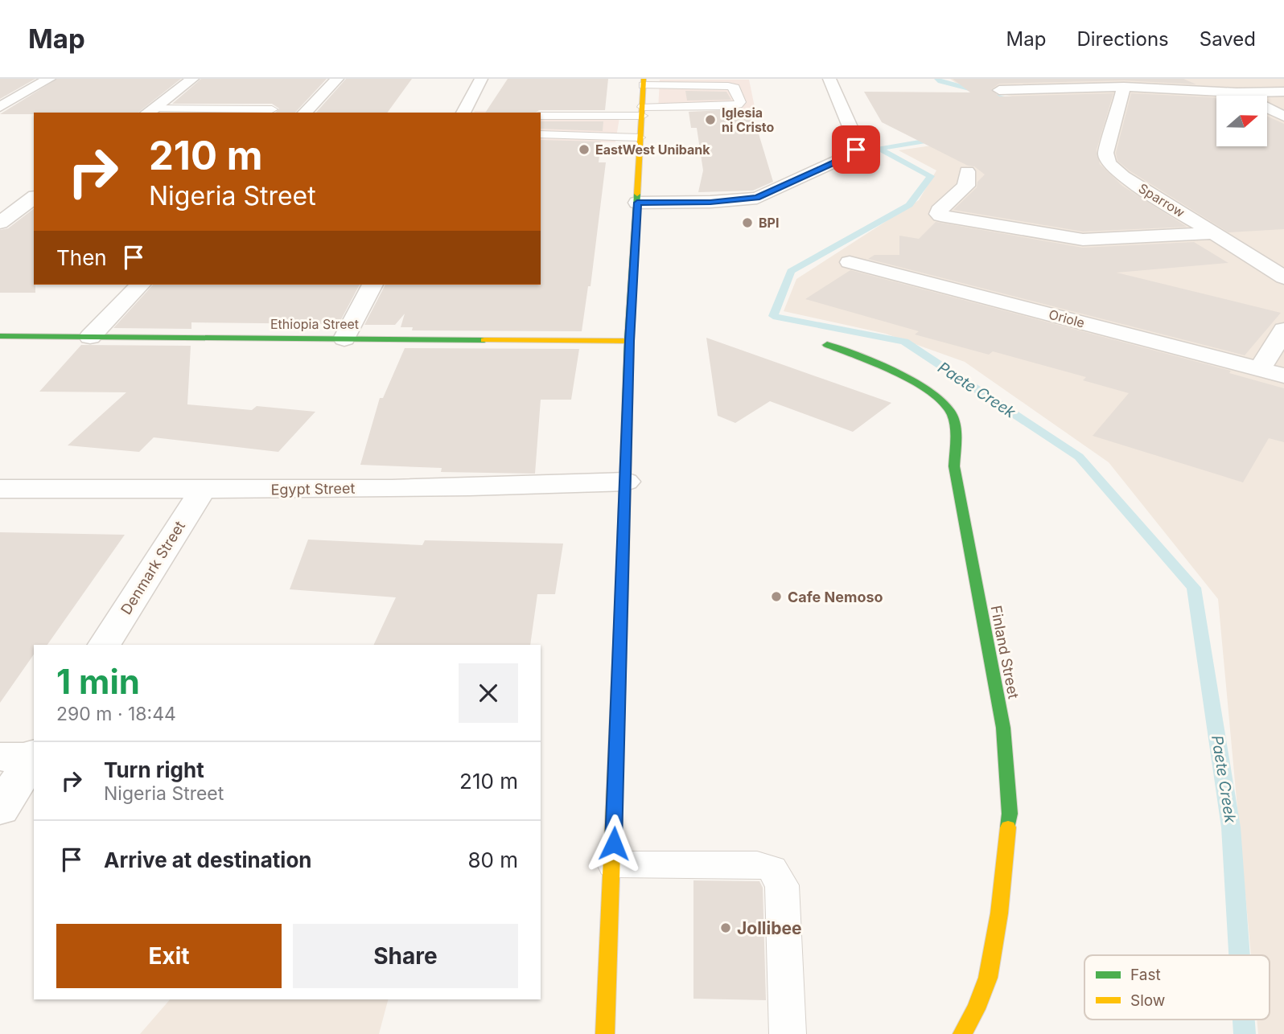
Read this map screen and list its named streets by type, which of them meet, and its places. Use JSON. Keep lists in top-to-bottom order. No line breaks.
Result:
{"streets":{"main road":["Ethiopia Street","Finland Street"],"street":["Sparrow","Oriole","Egypt Street","Denmark Street"]},"crossings":[["Egypt Street","Denmark Street"]],"water":["Paete Creek"],"places":["Iglesia ni Cristo","EastWest Unibank","BPI","Cafe Nemoso","Jollibee"],"legend":["Fast","Slow"],"north":"right","page":{"header":"Map","nav":["Map","Directions","Saved"],"turn":["210 m","Nigeria Street"],"then":"Then","heading":["1 min","290 m · 18:44"],"list":[{"name":"Turn right","note":"Nigeria Street","value":"210 m"},{"name":"Arrive at destination","value":"80 m"}],"buttons":["Exit","Share"]}}
